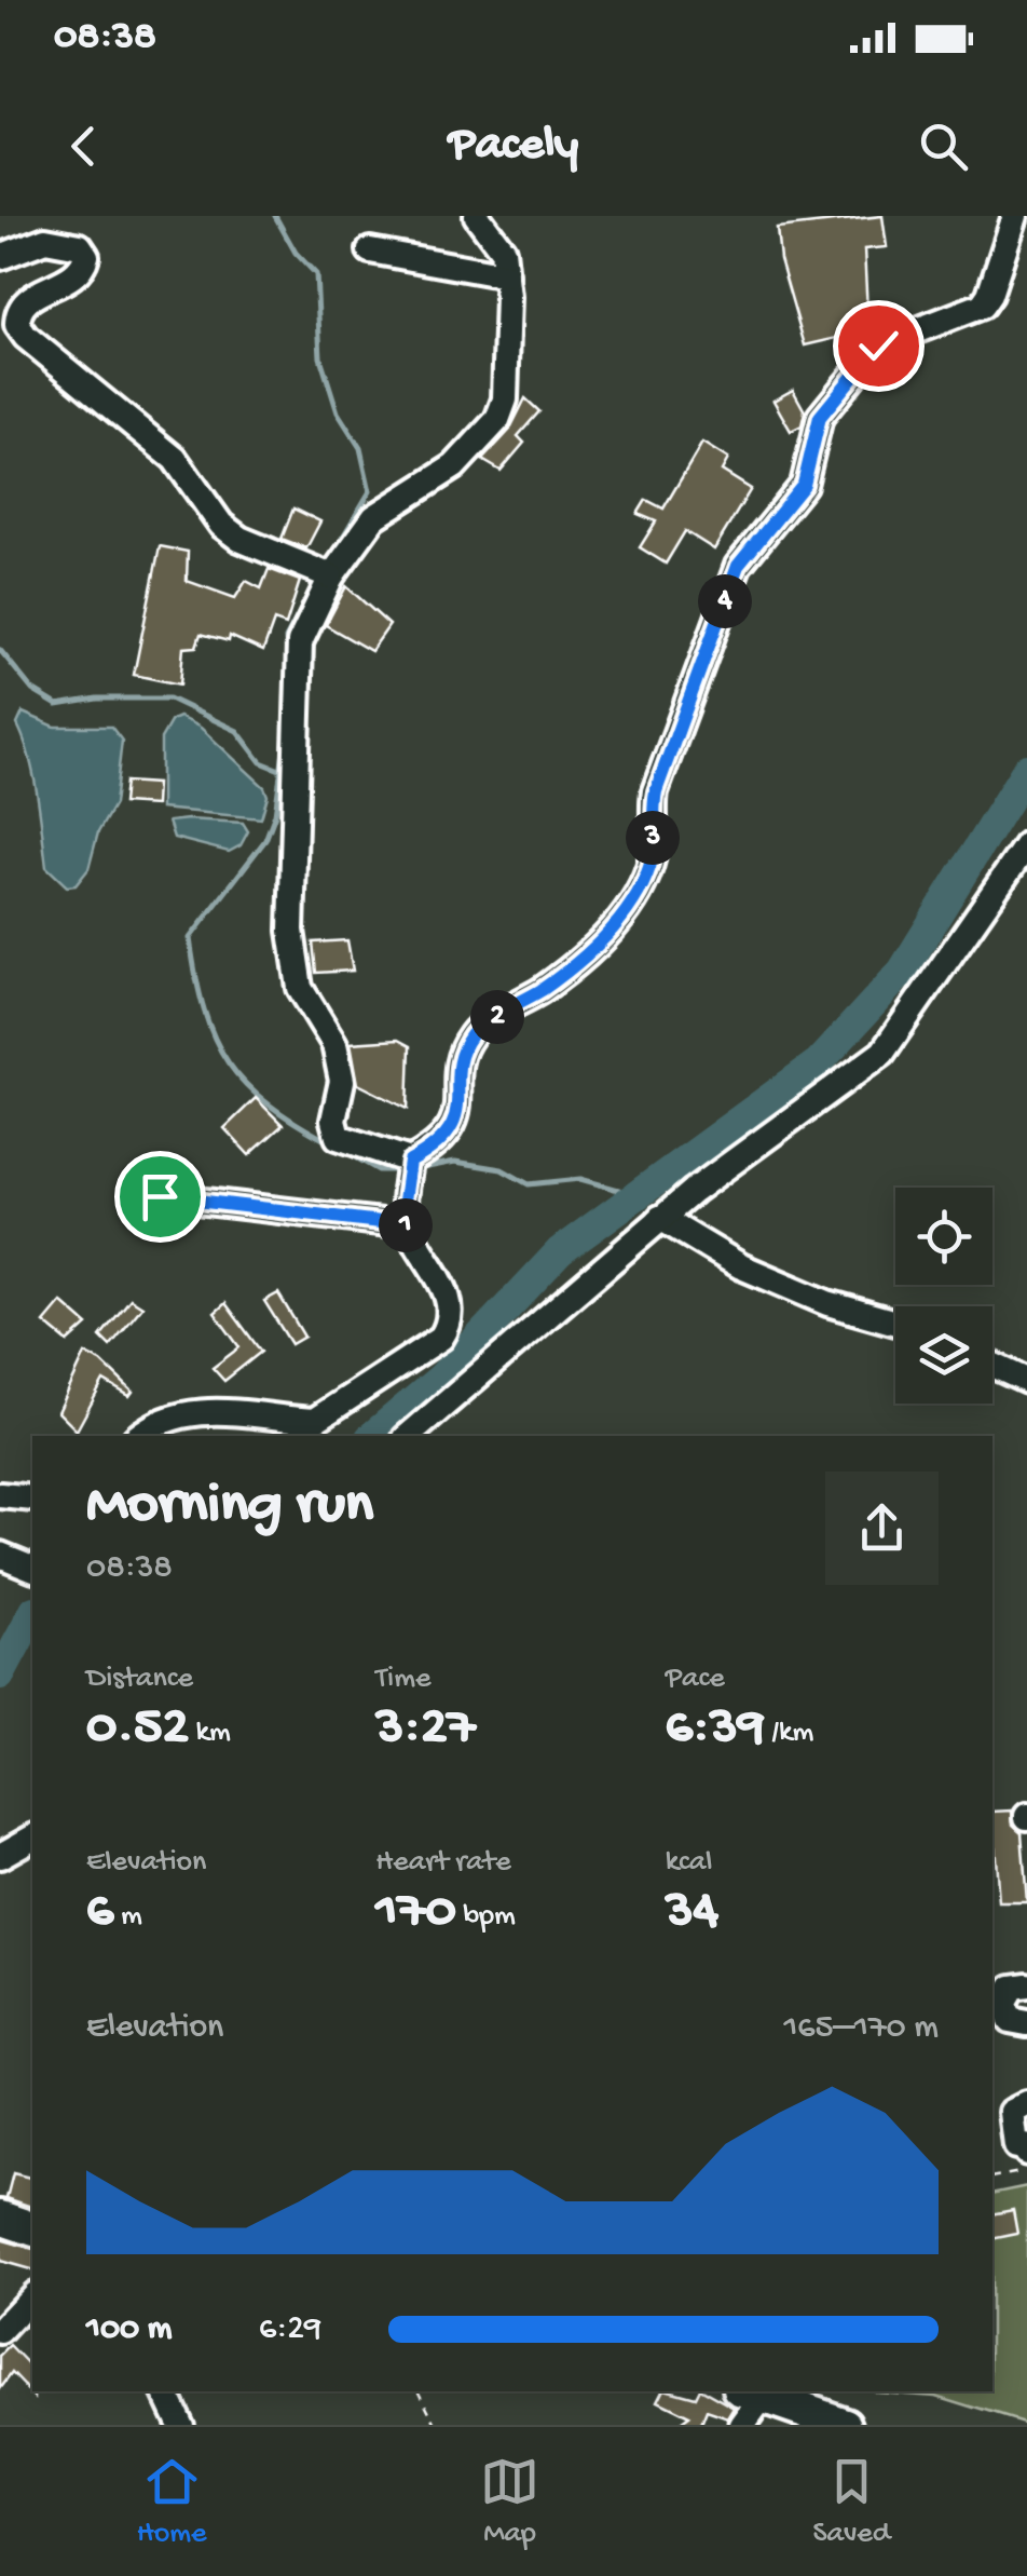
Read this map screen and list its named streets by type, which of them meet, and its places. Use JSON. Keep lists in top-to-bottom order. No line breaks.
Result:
{"page":{"status":"08:38","header":"Pacely","pins":["4","3","2","1"],"heading":["Morning run","08:38"],"stats":[["Distance","0.52 km"],["Time","3:27"],["Pace","6:39 /km"],["Elevation","6 m"],["Heart rate","170 bpm"],["kcal","34"]],"chart":["Elevation","165–170 m"],"list":[{"name":"100 m","note":"6:29"}],"tabs":["Home","Map","Saved"]}}
